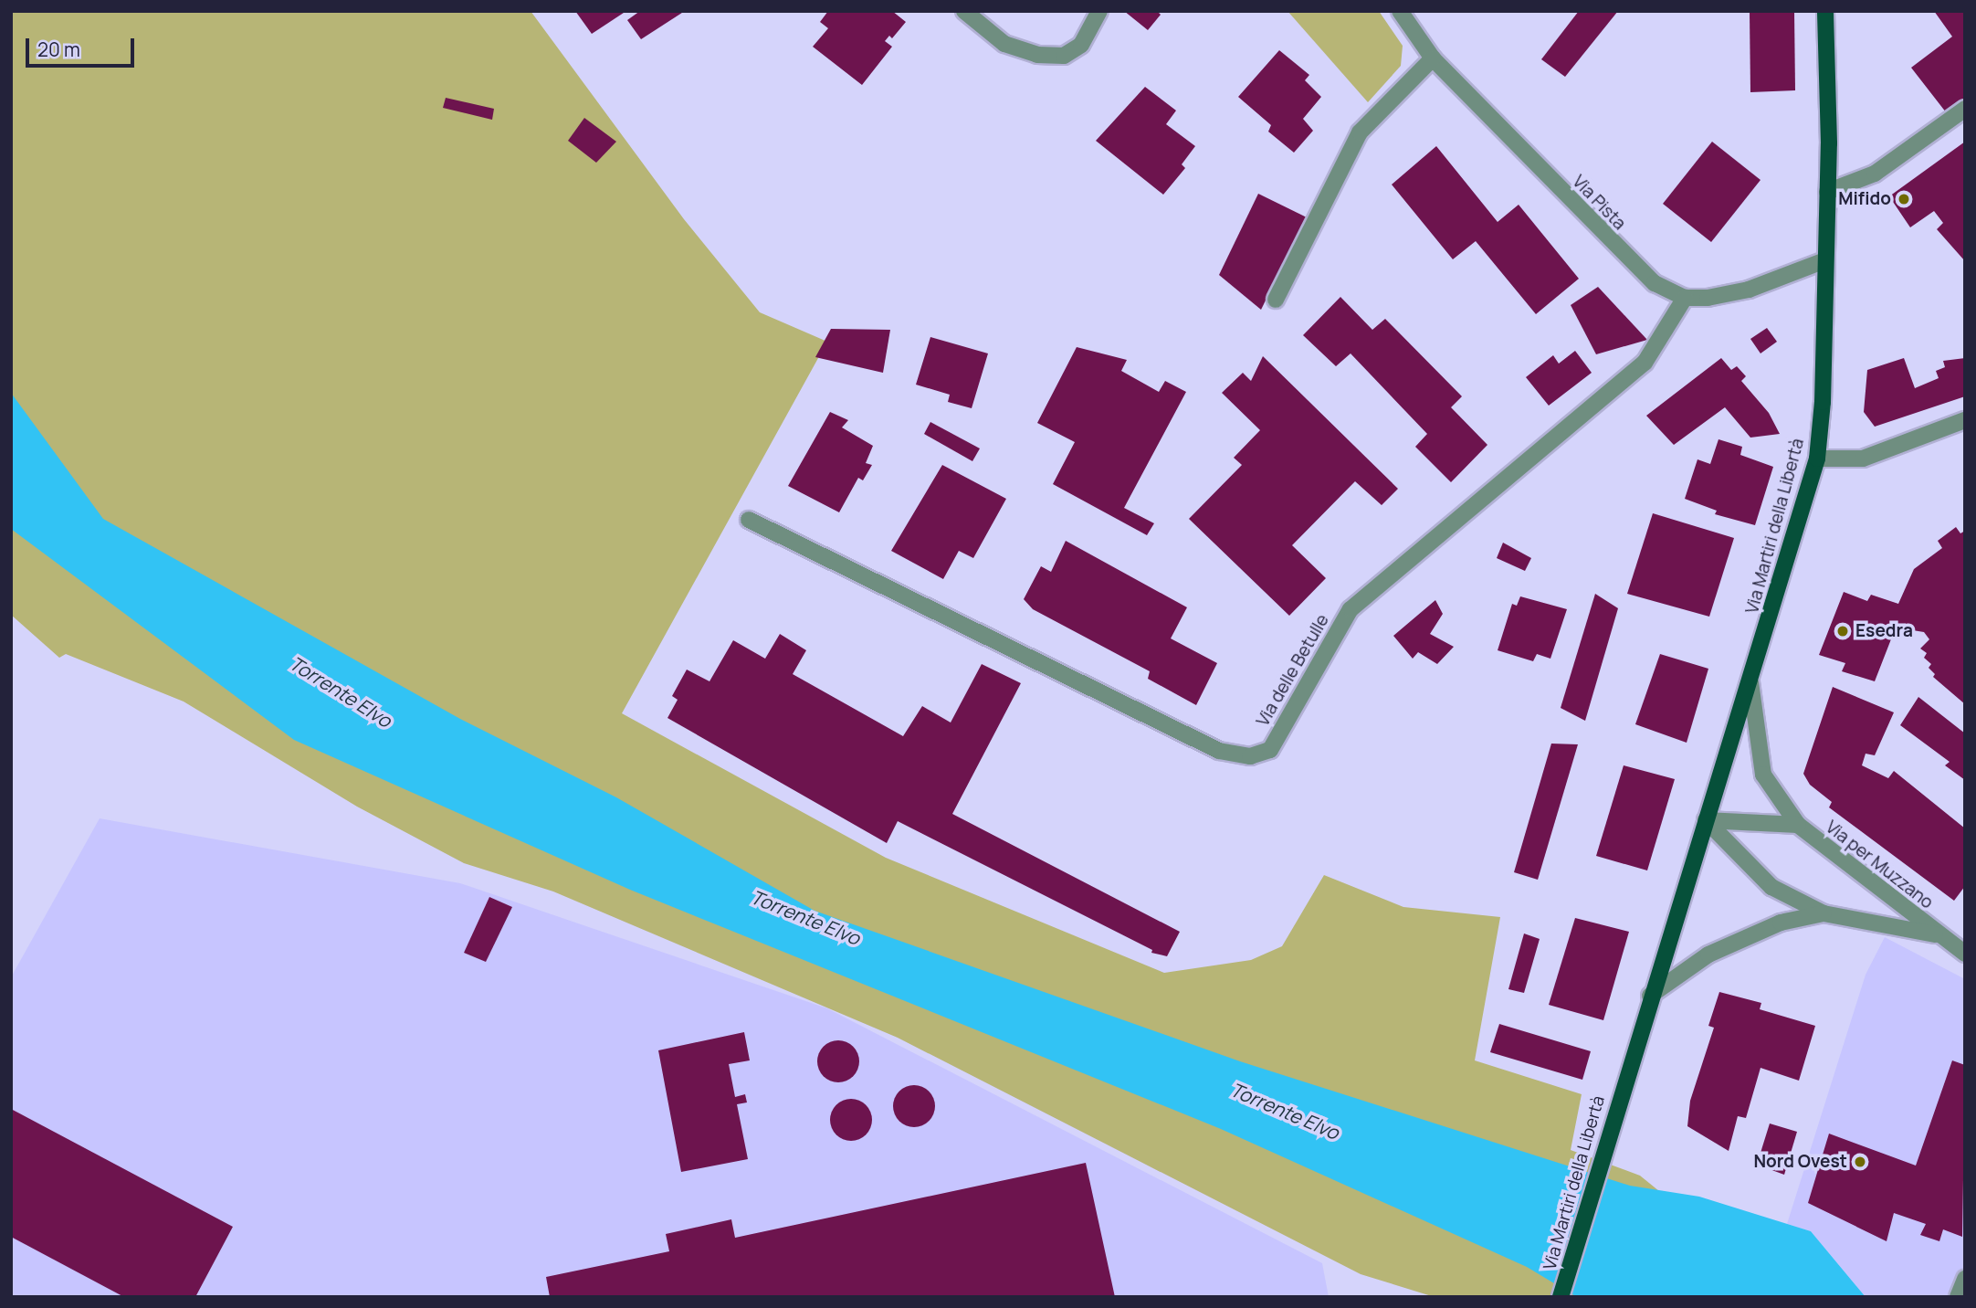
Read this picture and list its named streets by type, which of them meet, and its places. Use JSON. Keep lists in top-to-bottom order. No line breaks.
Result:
{"streets":{"main road":["Via Martiri della Libertà"],"street":["Via Pista","Via delle Betulle","Via per Muzzano"]},"crossings":[["Via Pista","Via delle Betulle"],["Via Martiri della Libertà","Via per Muzzano"]],"water":["Torrente Elvo"],"places":["Mifido","Esedra","Nord Ovest"],"scale_bar":"20 m"}
